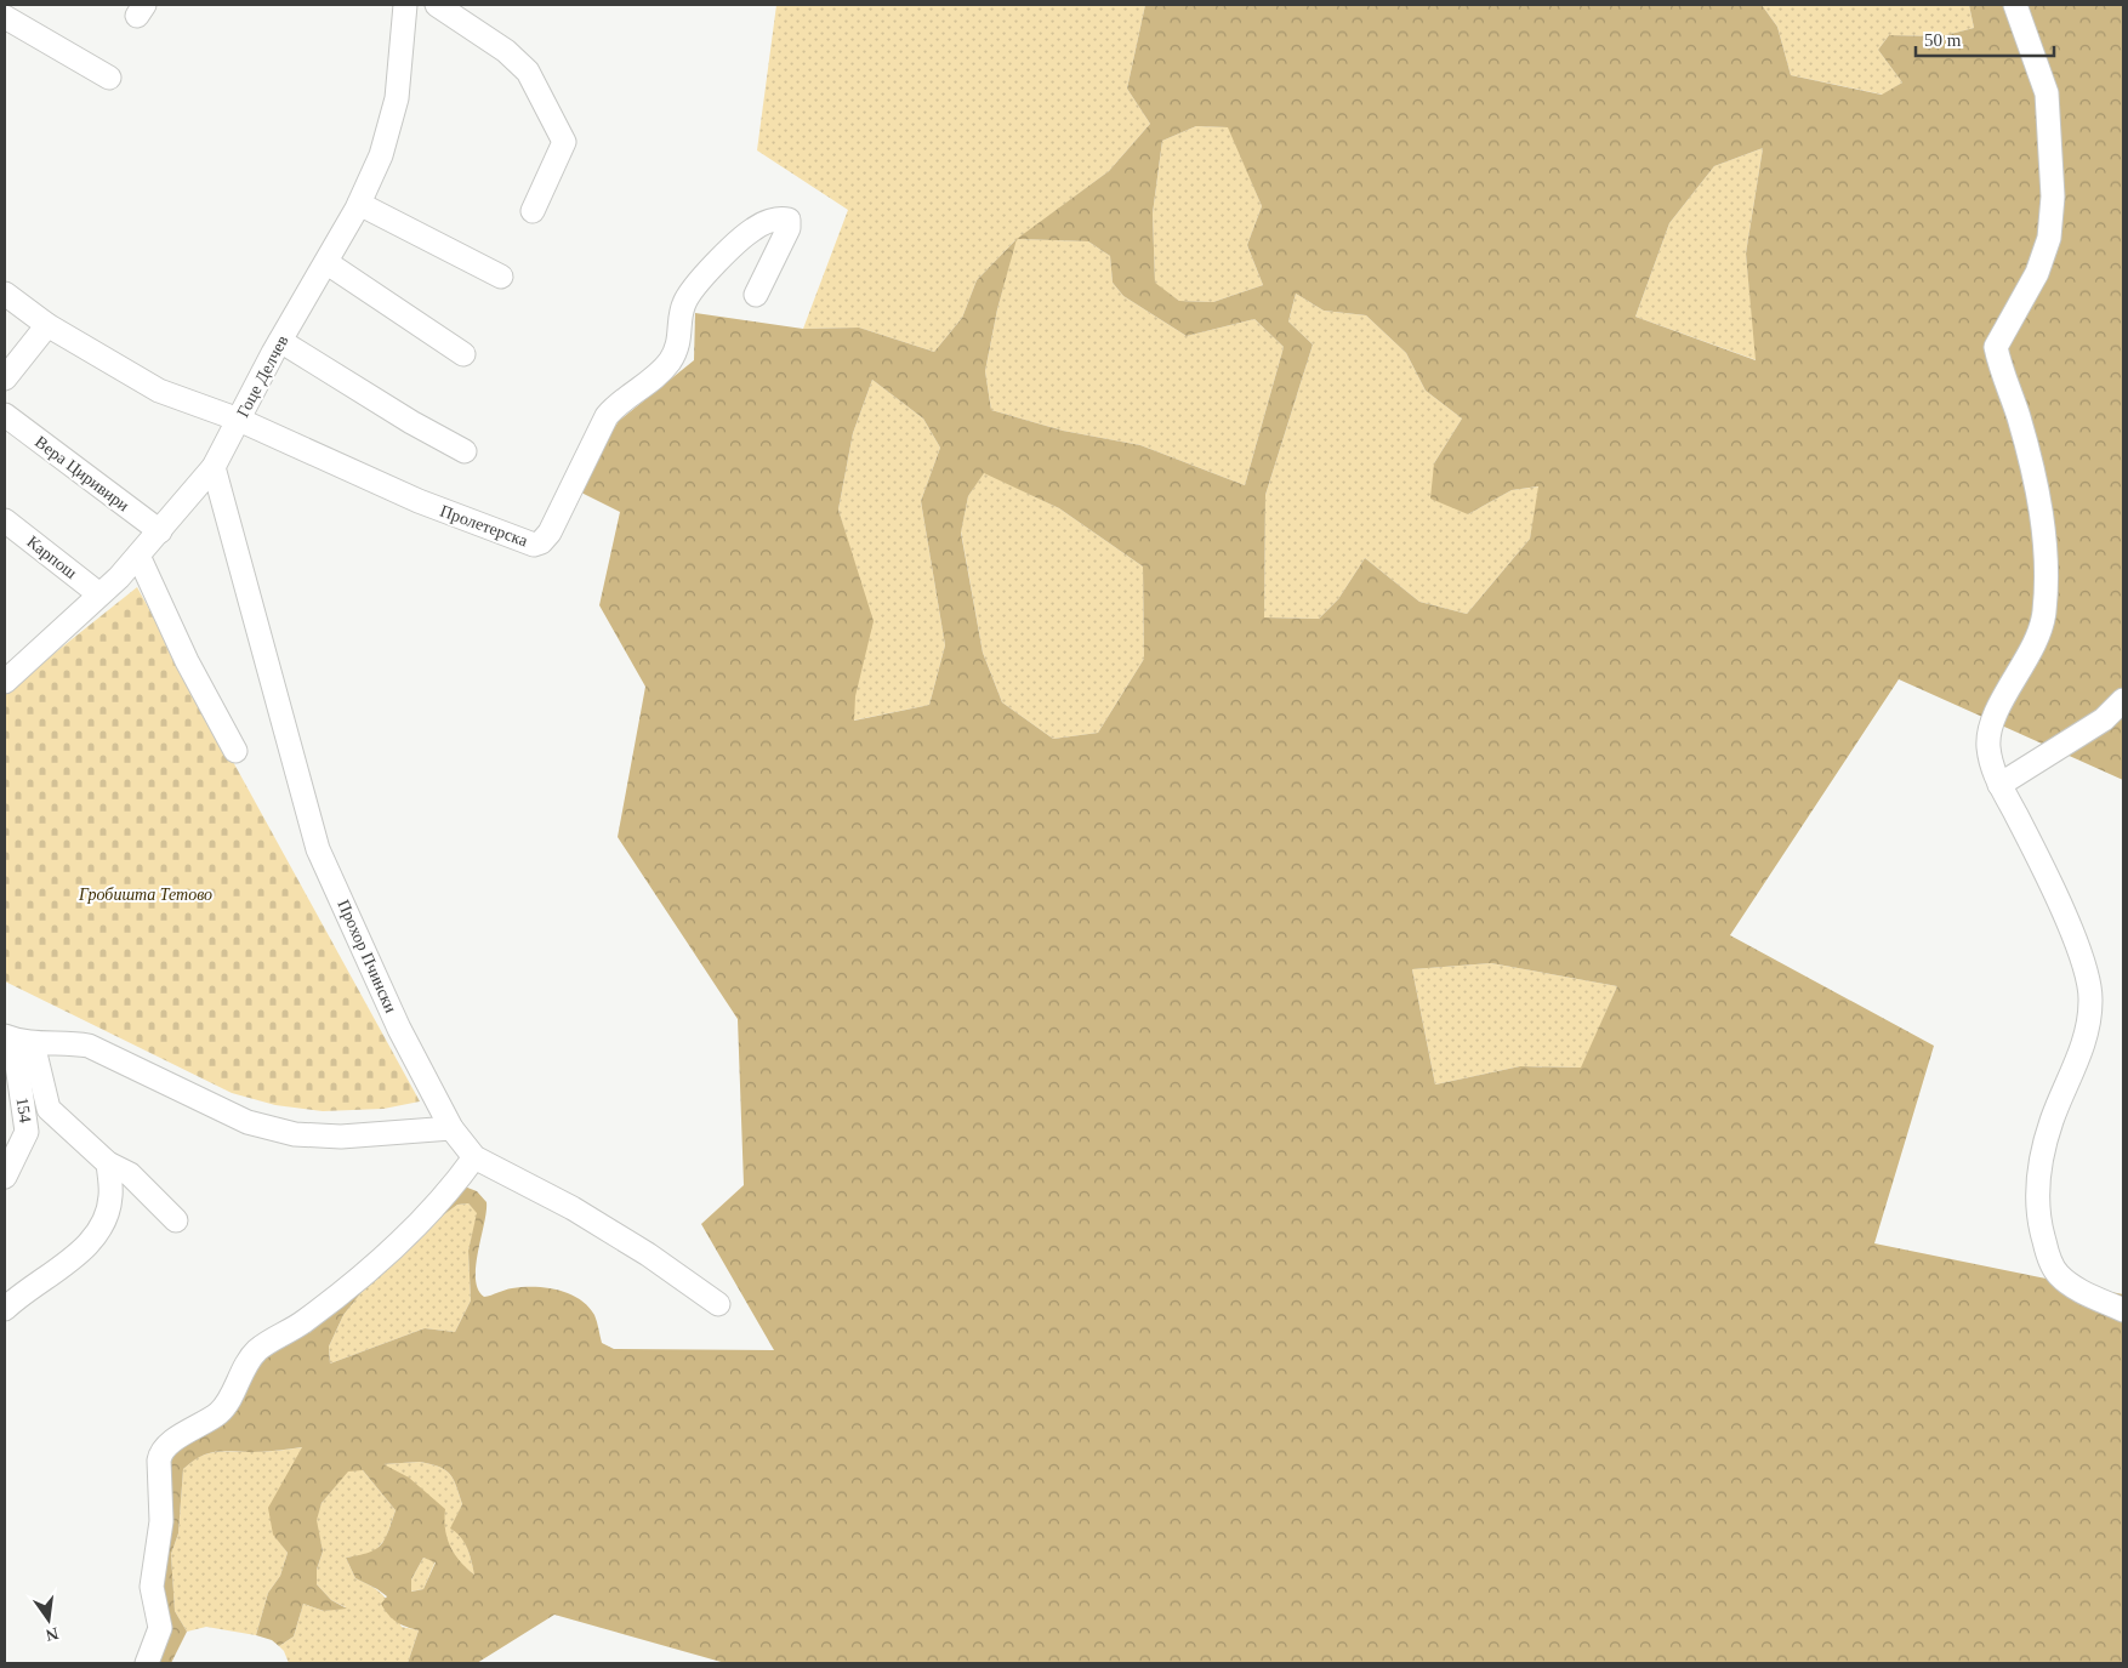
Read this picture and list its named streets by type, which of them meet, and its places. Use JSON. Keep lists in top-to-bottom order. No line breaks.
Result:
{"streets":{"street":["Гоце Делчев","Вера Циривири","Пролетерска","Карпош","Прохор Пчински","154"]},"crossings":[["Гоце Делчев","Вера Циривири"],["Гоце Делчев","Пролетерска"],["Гоце Делчев","Карпош"],["Гоце Делчев","Прохор Пчински"]],"parks":["Гробишта Тетово"],"scale_bar":"50 m","north":"bottom"}
